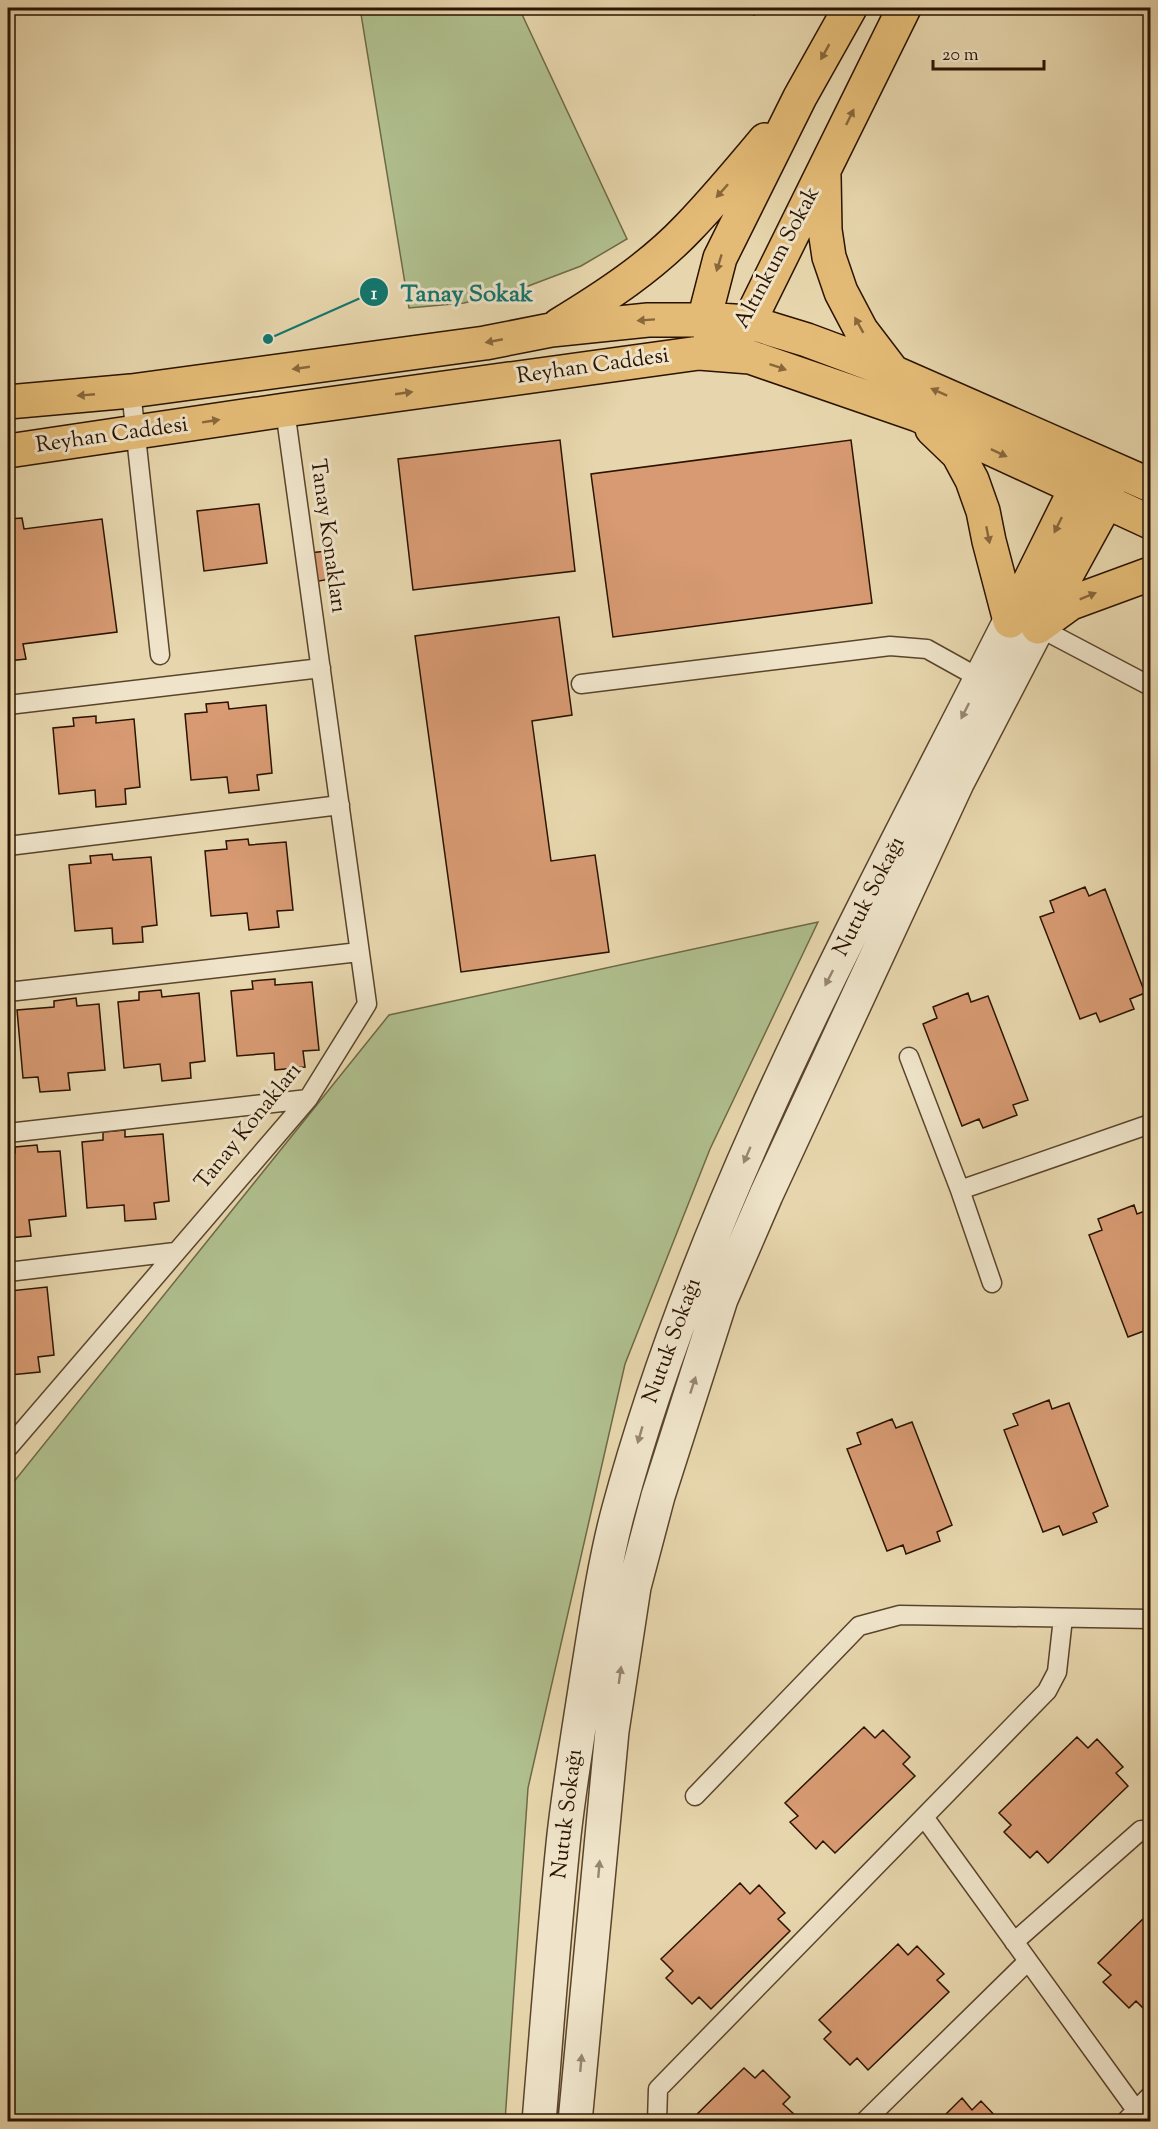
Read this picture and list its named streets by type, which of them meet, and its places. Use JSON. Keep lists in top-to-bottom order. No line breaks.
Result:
{"streets":{"main road":["Altınkum Sokak","Reyhan Caddesi"],"street":["Nutuk Sokağı"],"lane":["Tanay Konakları"]},"crossings":[["Altınkum Sokak","Reyhan Caddesi"],["Reyhan Caddesi","Tanay Konakları"]],"places":["Tanay Sokak"],"scale_bar":"20 m"}
